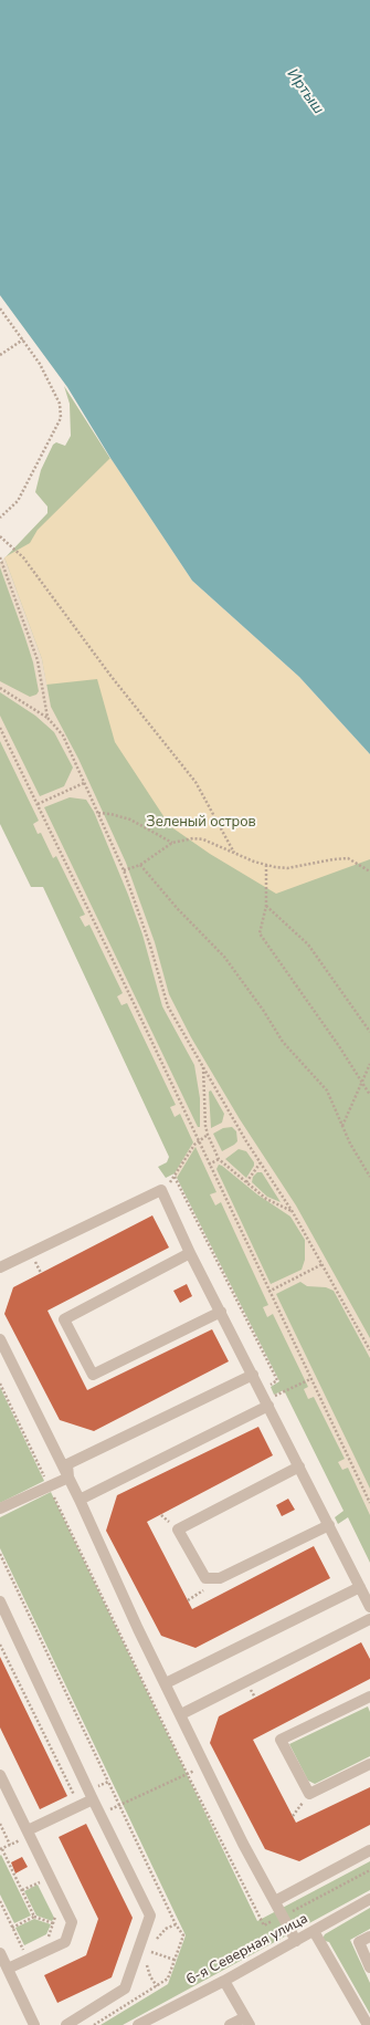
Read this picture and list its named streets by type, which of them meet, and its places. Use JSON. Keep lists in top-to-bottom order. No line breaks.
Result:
{"streets":{"street":["6-я Северная улица"]},"water":["Иртыш"],"parks":["Зеленый остров"]}
